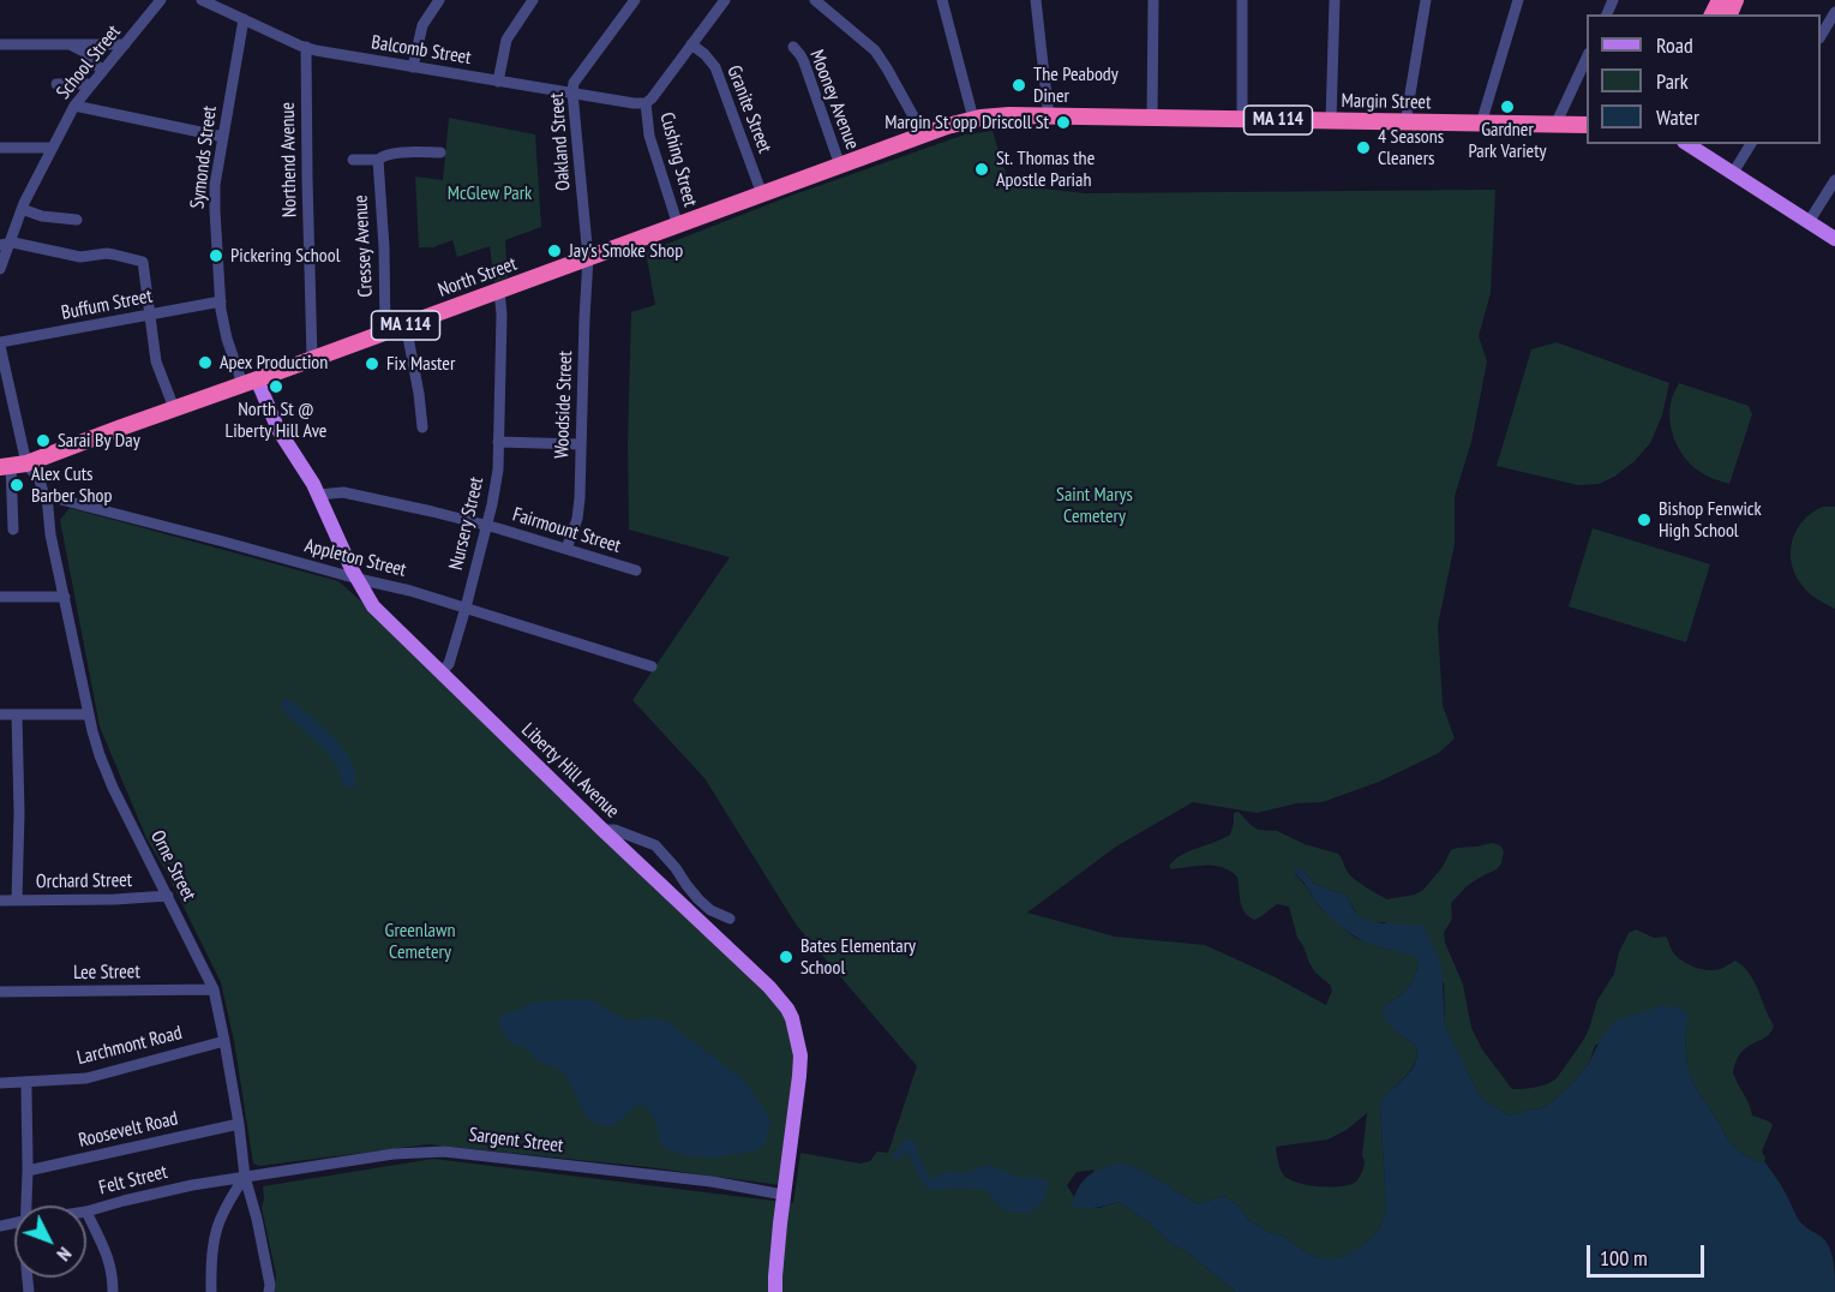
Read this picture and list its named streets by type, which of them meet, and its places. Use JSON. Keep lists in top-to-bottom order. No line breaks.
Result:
{"streets":{"highway":["Margin Street","MA 114","North Street"],"main road":["Liberty Hill Avenue"],"street":["Balcomb Street","School Street","Mooney Avenue","Granite Street","Oakland Street","Symonds Street","Northend Avenue","Cushing Street","Cressey Avenue","Buffum Street","Woodside Street","Nursery Street","Fairmount Street","Appleton Street","Orne Street","Orchard Street","Lee Street","Larchmont Road","Roosevelt Road","Sargent Street","Felt Street"]},"crossings":[["Balcomb Street","Oakland Street"],["Balcomb Street","Symonds Street"],["Balcomb Street","Northend Avenue"],["Balcomb Street","Cushing Street"],["Mooney Avenue","North Street"],["Margin Street","North Street"],["Granite Street","Cushing Street"],["Granite Street","North Street"],["Oakland Street","North Street"],["Oakland Street","Woodside Street"],["Symonds Street","North Street"],["Symonds Street","Buffum Street"],["Symonds Street","Liberty Hill Avenue"],["Northend Avenue","North Street"],["Cushing Street","North Street"],["Cressey Avenue","North Street"],["North Street","Woodside Street"],["North Street","Nursery Street"],["North Street","Liberty Hill Avenue"],["North Street","Orne Street"],["Woodside Street","Fairmount Street"],["Nursery Street","Fairmount Street"],["Nursery Street","Appleton Street"],["Nursery Street","Liberty Hill Avenue"],["Fairmount Street","Liberty Hill Avenue"],["Appleton Street","Liberty Hill Avenue"],["Appleton Street","Orne Street"],["Liberty Hill Avenue","Sargent Street"],["Orne Street","Orchard Street"],["Orne Street","Lee Street"],["Orne Street","Larchmont Road"],["Orne Street","Roosevelt Road"],["Orne Street","Sargent Street"],["Orne Street","Felt Street"],["Sargent Street","Felt Street"]],"parks":["McGlew Park","Saint Marys Cemetery","Greenlawn Cemetery"],"places":["The Peabody Diner","Gardner Park Variety","Margin St opp Driscoll St","4 Seasons Cleaners","St. Thomas the Apostle Pariah","Jay's Smoke Shop","Pickering School","Apex Production","Fix Master","North St @ Liberty Hill Ave","Sarai By Day","Alex Cuts Barber Shop","Bishop Fenwick High School","Bates Elementary School"],"legend":["Road","Park","Water"],"scale_bar":"100 m","north":"bottom right"}
